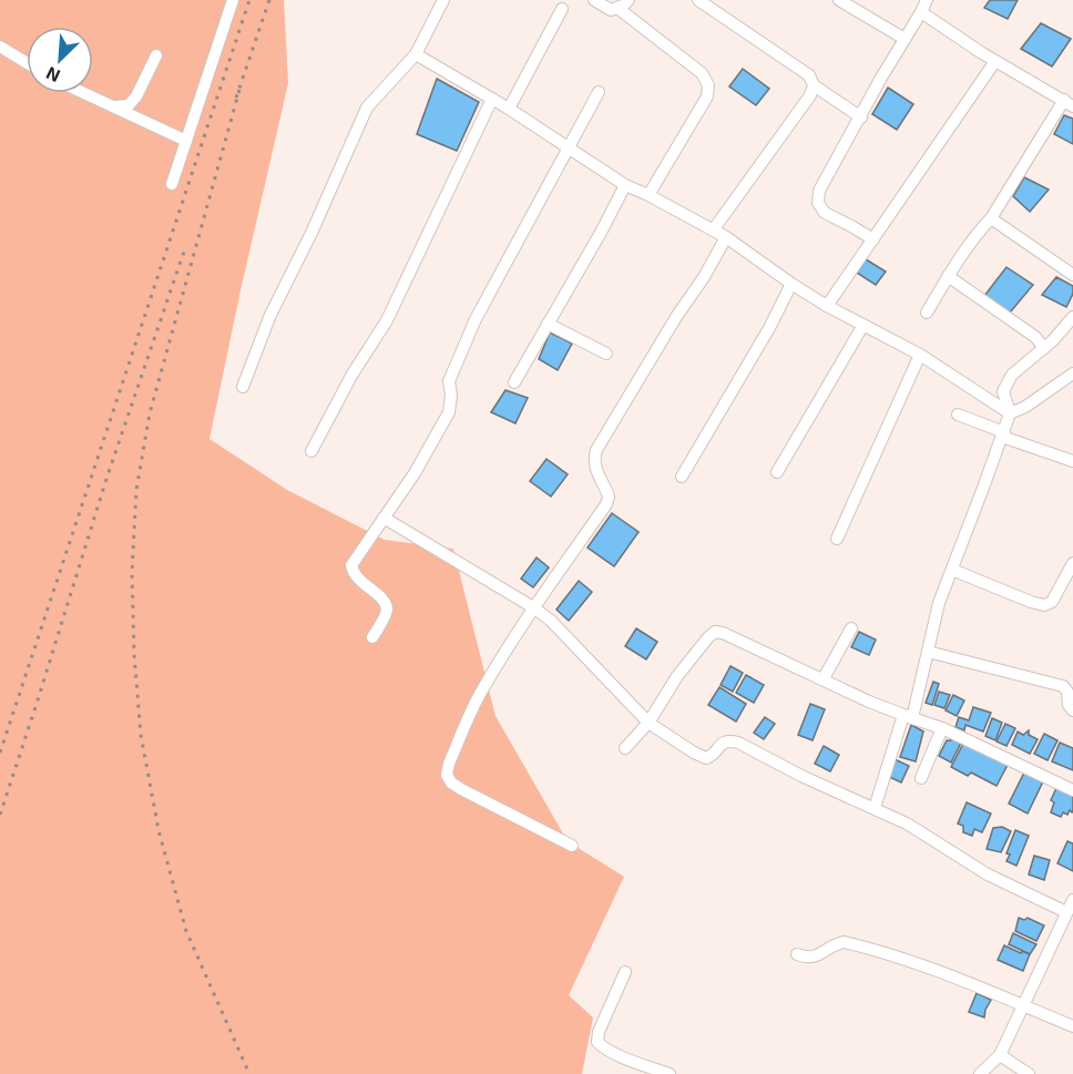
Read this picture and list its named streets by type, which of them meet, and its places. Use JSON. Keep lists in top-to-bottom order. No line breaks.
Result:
{"north":"bottom left"}
